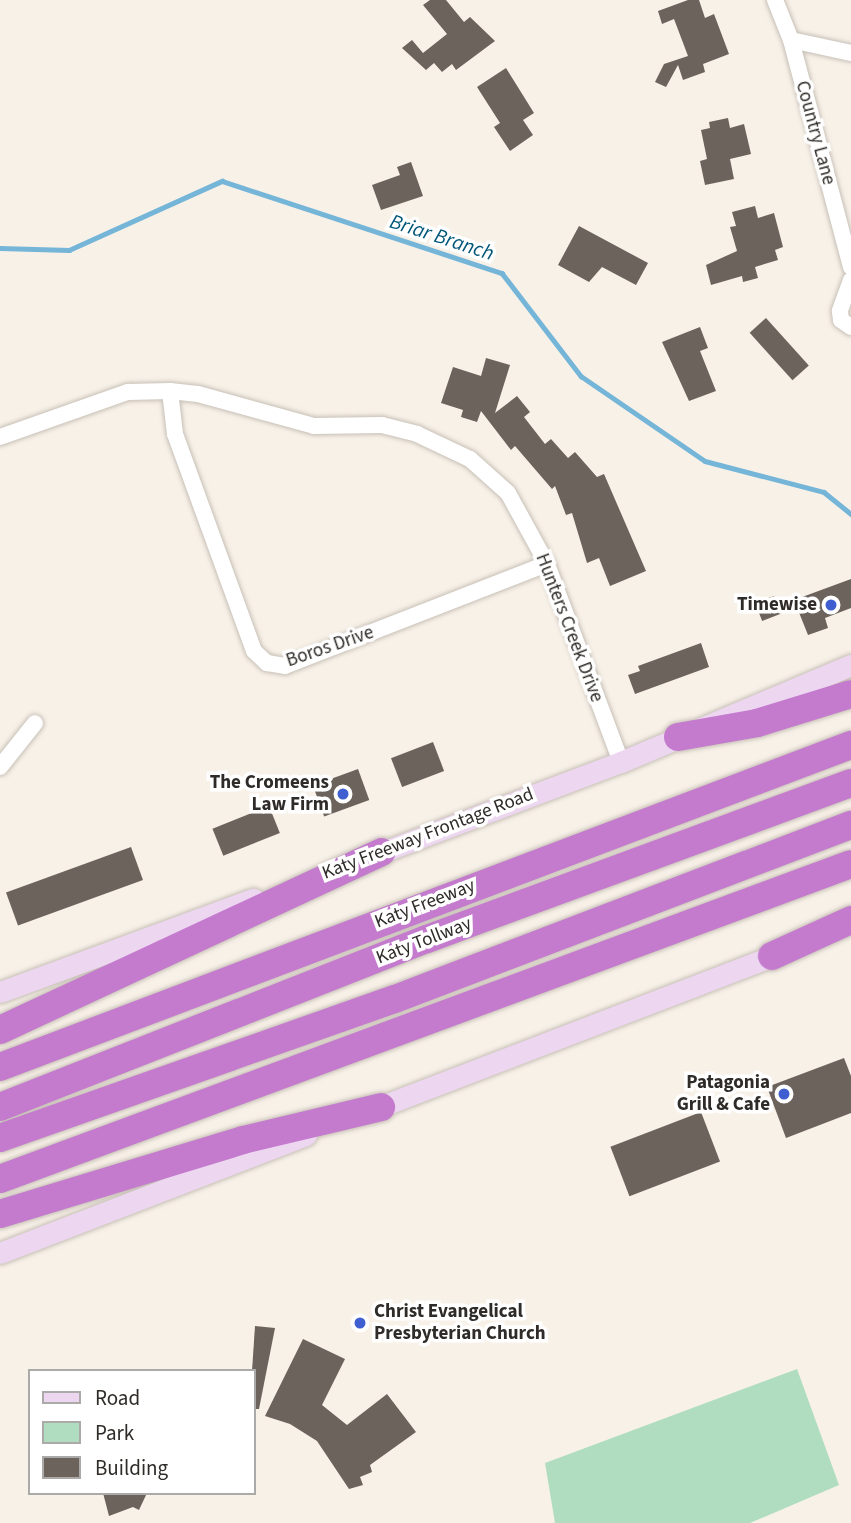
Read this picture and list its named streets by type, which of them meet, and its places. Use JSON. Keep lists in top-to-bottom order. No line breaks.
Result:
{"streets":{"highway":["Katy Freeway","Katy Tollway"],"main road":["Katy Freeway Frontage Road"],"street":["Country Lane","Hunters Creek Drive","Boros Drive"]},"crossings":[["Hunters Creek Drive","Boros Drive"],["Hunters Creek Drive","Katy Freeway Frontage Road"]],"water":["Briar Branch"],"places":["Timewise","The Cromeens Law Firm","Patagonia Grill & Cafe","Christ Evangelical Presbyterian Church"],"legend":["Road","Park","Building"]}
